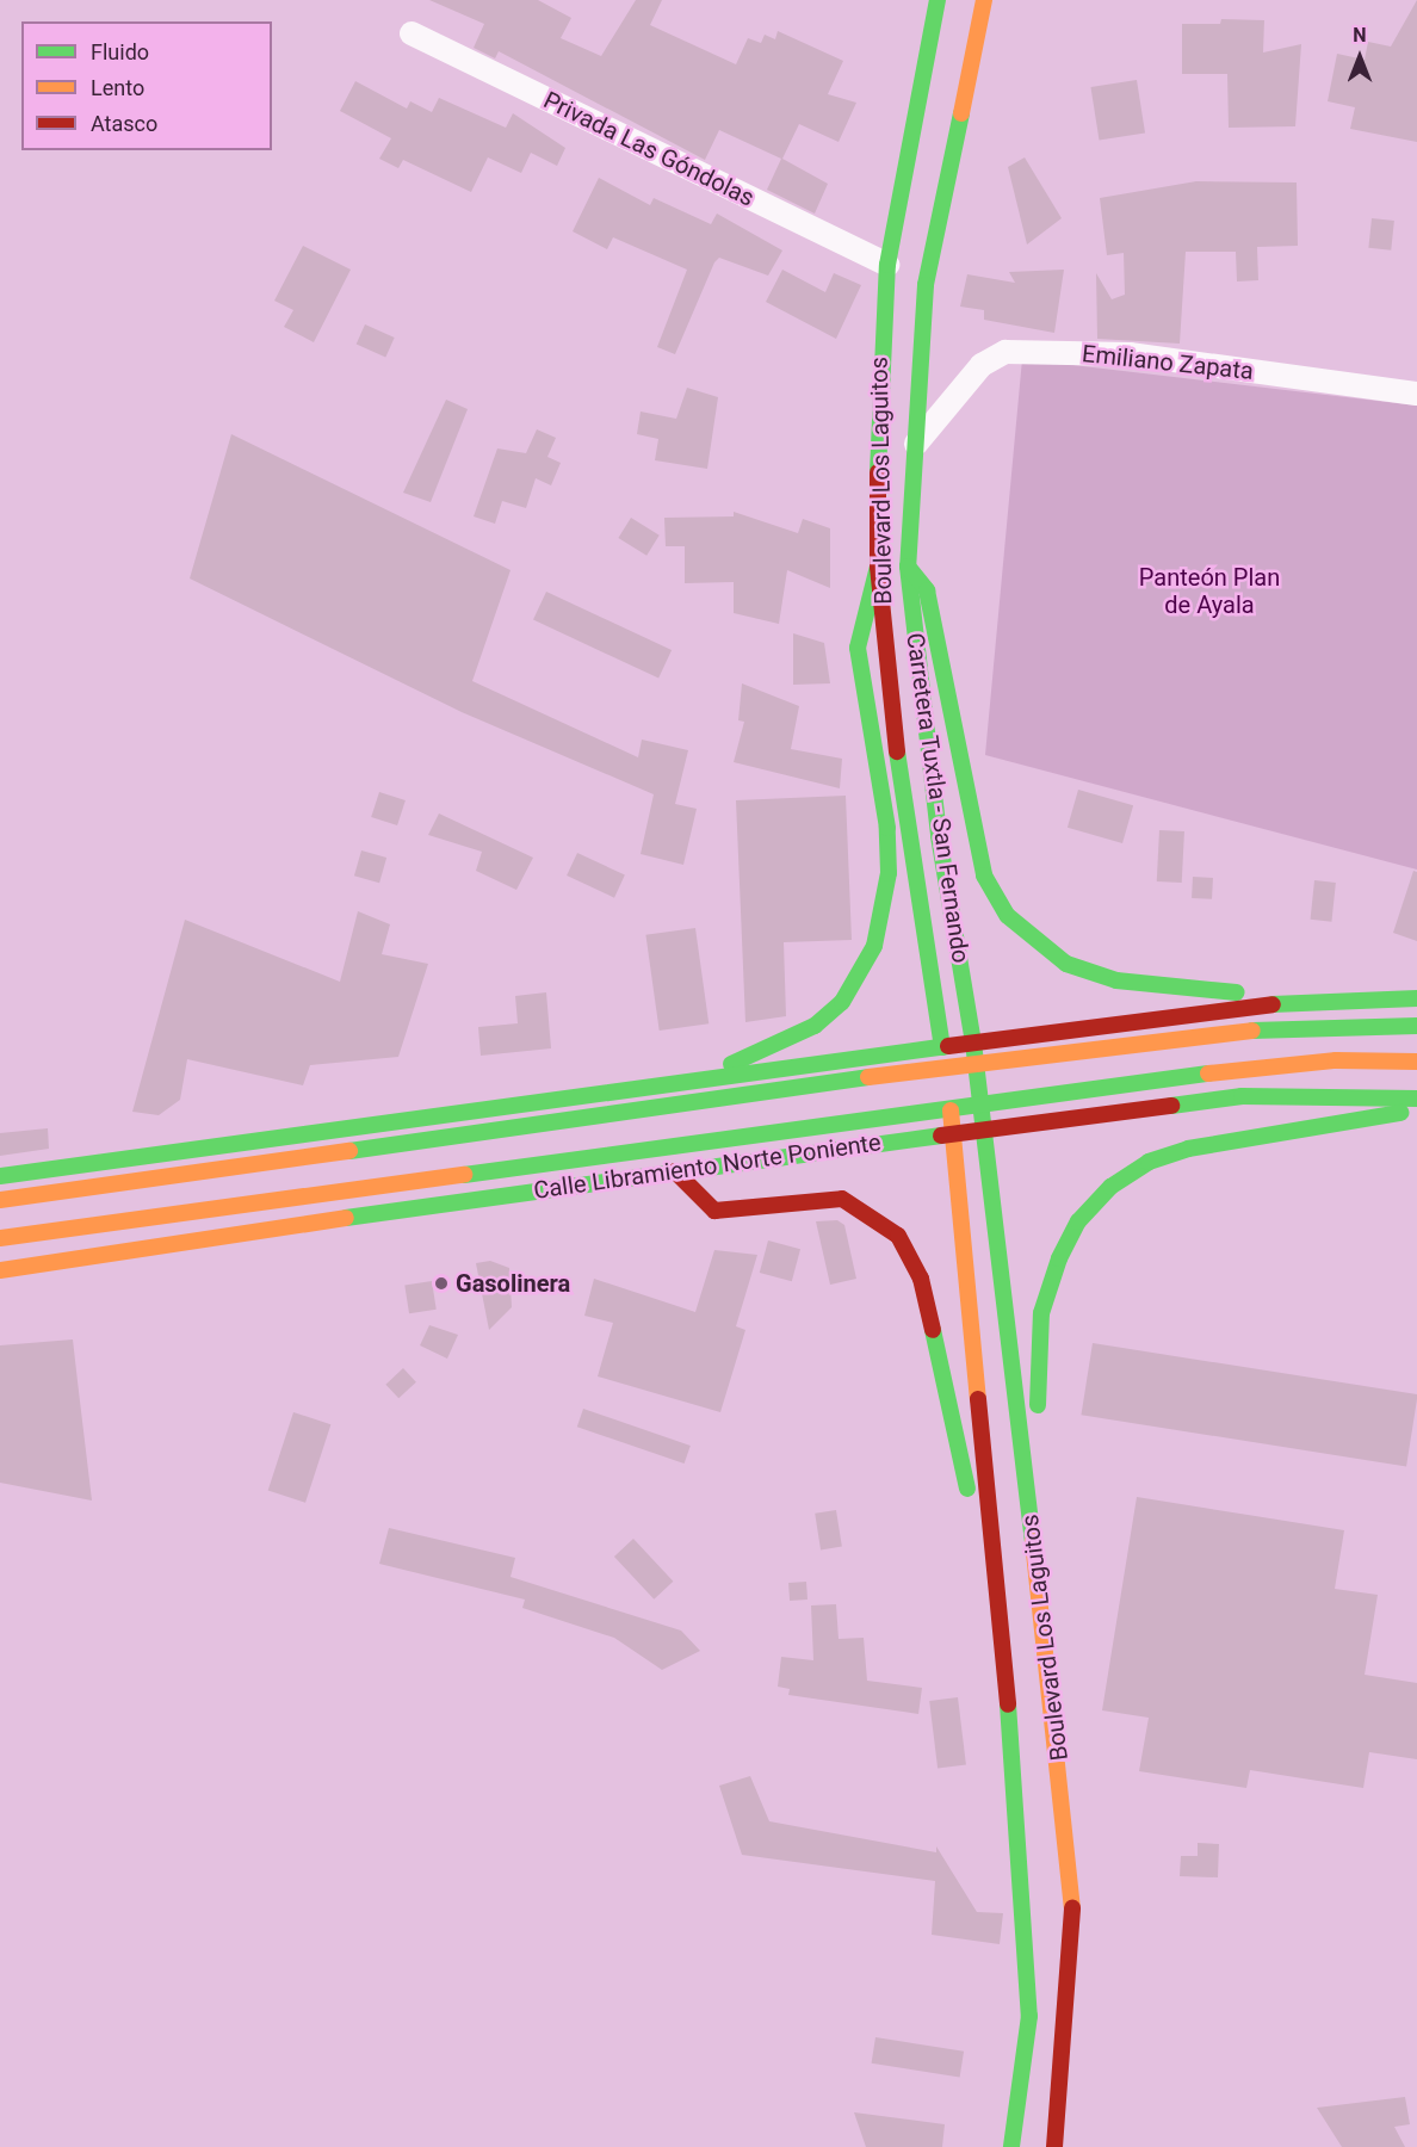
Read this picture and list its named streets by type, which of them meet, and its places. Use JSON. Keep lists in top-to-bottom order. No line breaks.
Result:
{"streets":{"main road":["Boulevard Los Laguitos","Carretera Tuxtla - San Fernando","Calle Libramiento Norte Poniente"],"street":["Privada Las Góndolas","Emiliano Zapata"]},"crossings":[["Privada Las Góndolas","Boulevard Los Laguitos"],["Emiliano Zapata","Carretera Tuxtla - San Fernando"],["Boulevard Los Laguitos","Carretera Tuxtla - San Fernando"],["Boulevard Los Laguitos","Calle Libramiento Norte Poniente"],["Carretera Tuxtla - San Fernando","Calle Libramiento Norte Poniente"]],"parks":["Panteón Plan de Ayala"],"places":["Gasolinera"],"legend":["Fluido","Lento","Atasco"],"north":"top"}
